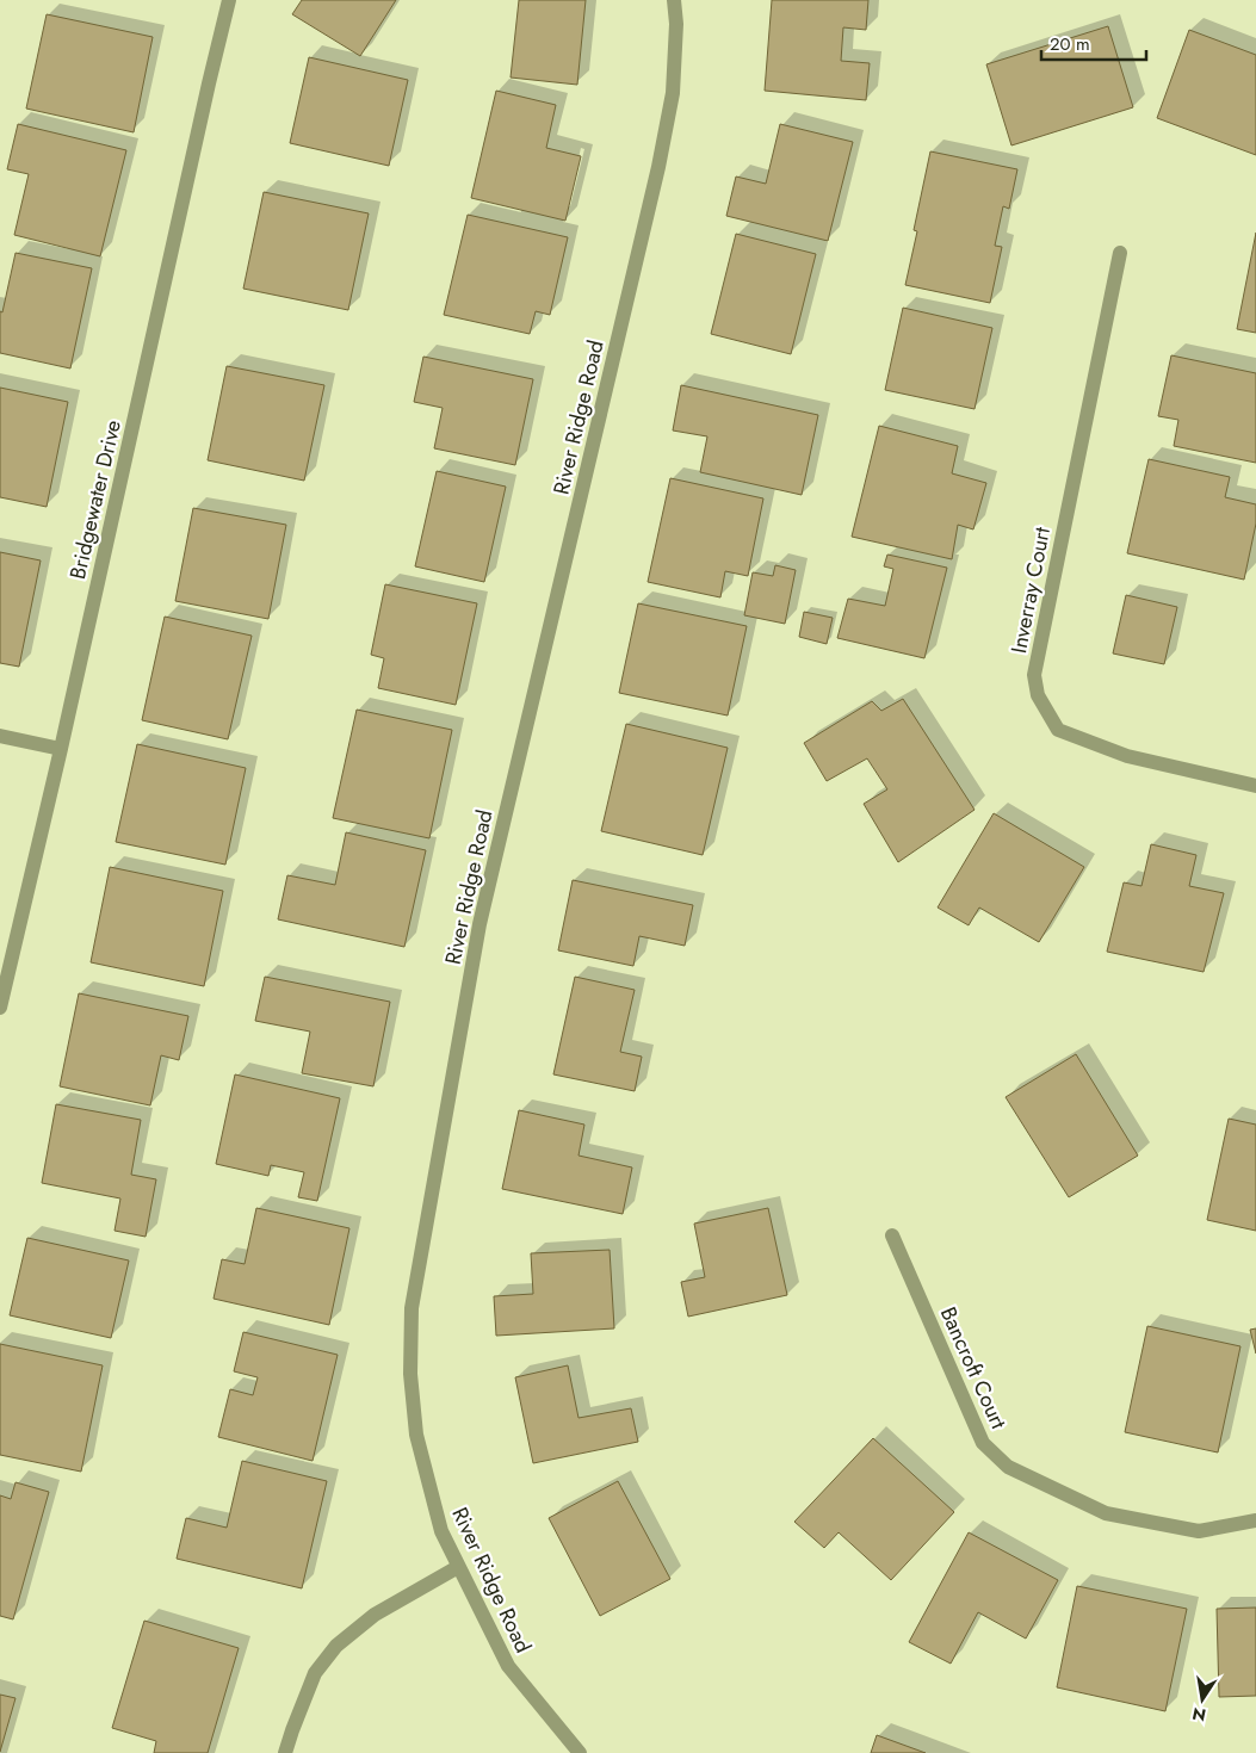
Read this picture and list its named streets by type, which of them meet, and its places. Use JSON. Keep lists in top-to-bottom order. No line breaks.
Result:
{"streets":{"street":["River Ridge Road","Bridgewater Drive","Inverray Court","Bancroft Court"]},"scale_bar":"20 m","north":"bottom"}
